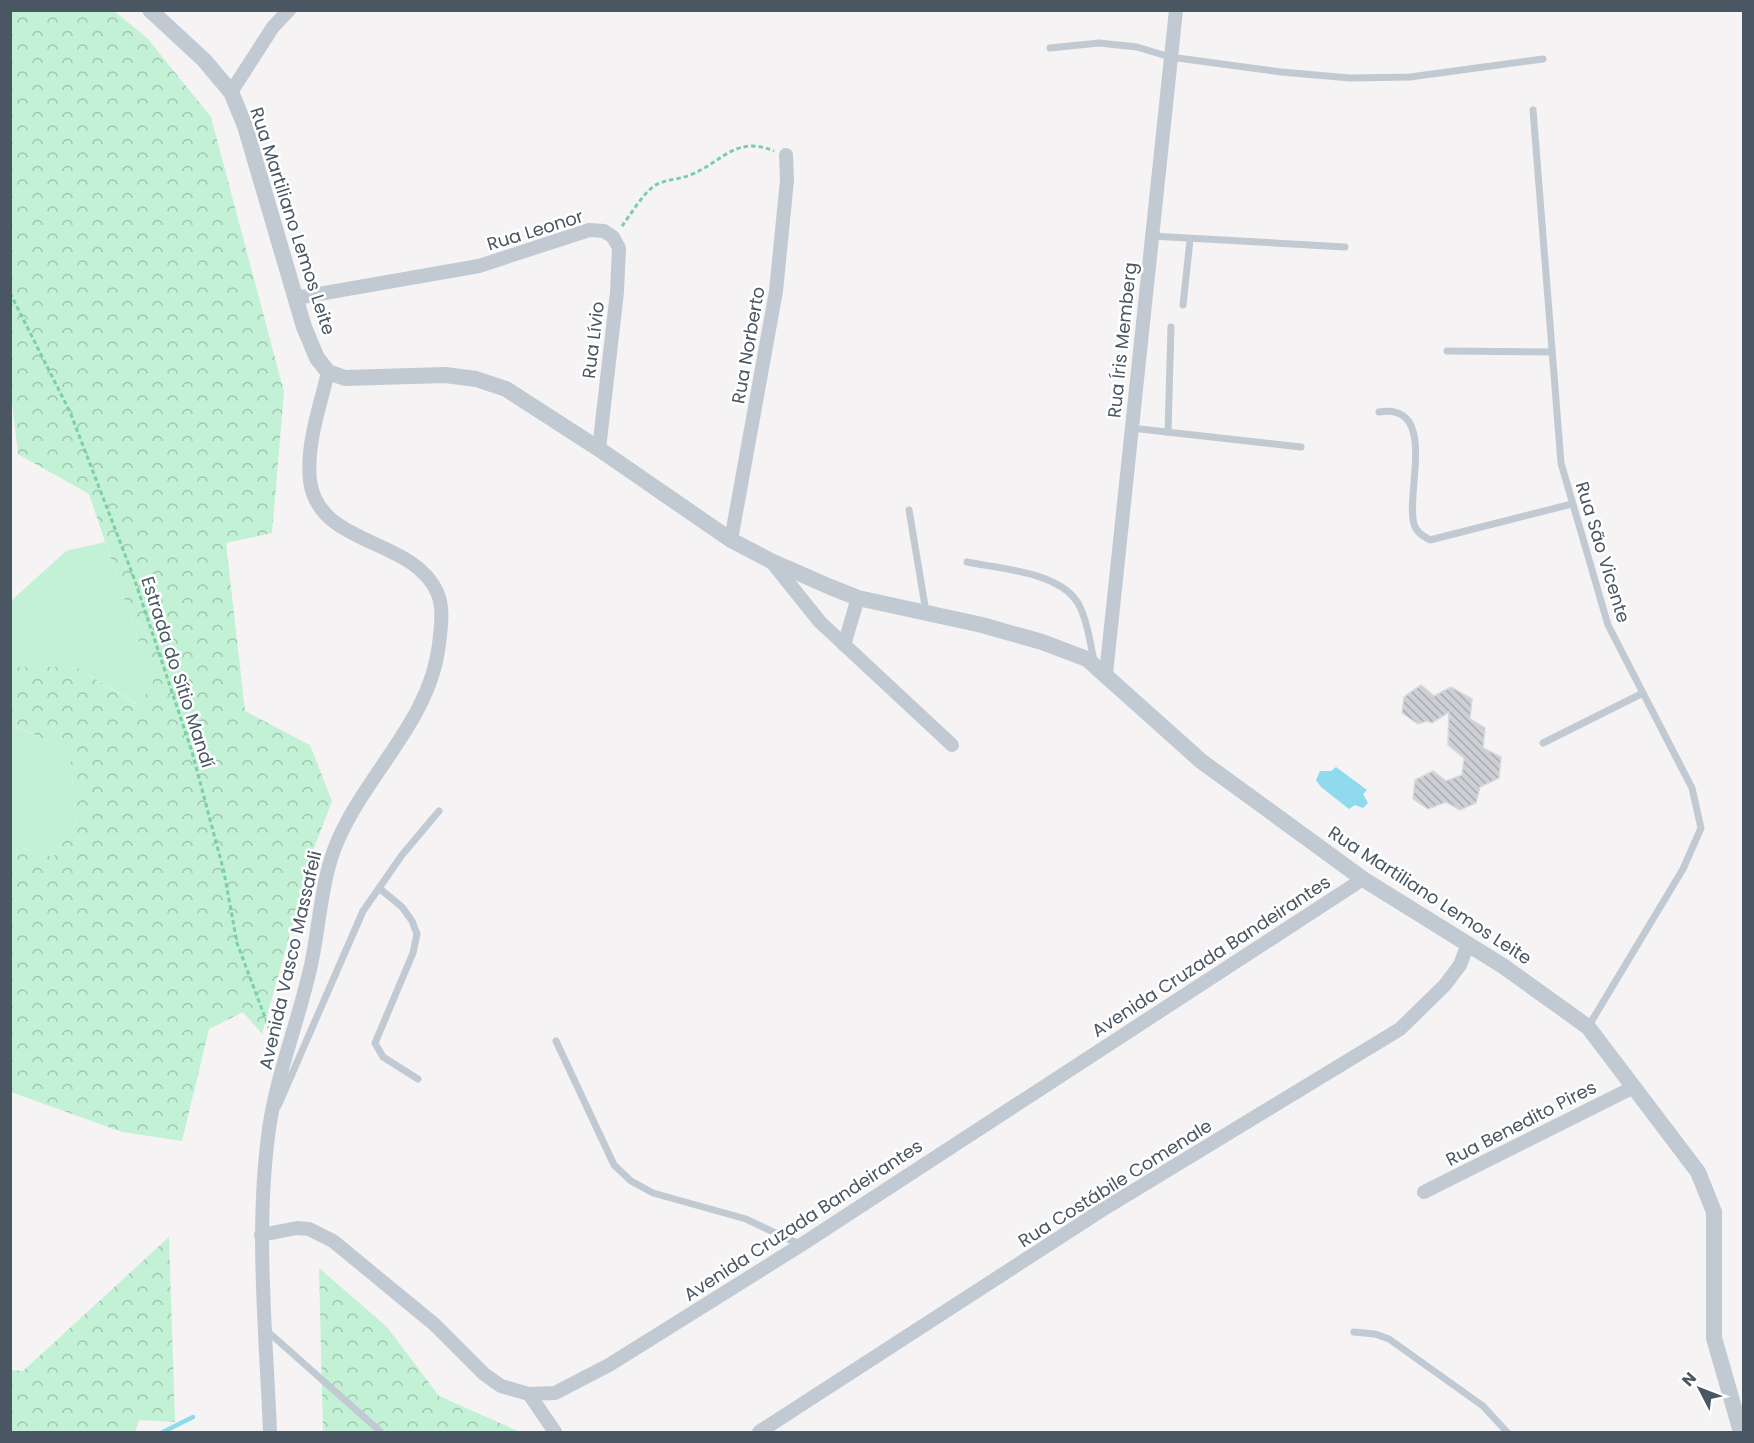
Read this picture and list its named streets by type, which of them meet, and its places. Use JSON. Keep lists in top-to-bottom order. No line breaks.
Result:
{"streets":{"street":["Rua Martiliano Lemos Leite","Rua Leonor","Rua Lívio","Rua Íris Memberg","Rua Norberto","Avenida Cruzada Bandeirantes","Avenida Vasco Massafeli","Rua Benedito Pires","Rua Costábile Comenale"],"lane":["Rua São Vicente"],"path":["Estrada do Sítio Mandí"]},"crossings":[["Rua Martiliano Lemos Leite","Rua Leonor"],["Rua Martiliano Lemos Leite","Rua Lívio"],["Rua Martiliano Lemos Leite","Rua Íris Memberg"],["Rua Martiliano Lemos Leite","Rua Norberto"],["Rua Martiliano Lemos Leite","Rua São Vicente"],["Rua Martiliano Lemos Leite","Avenida Cruzada Bandeirantes"],["Rua Martiliano Lemos Leite","Avenida Vasco Massafeli"],["Rua Martiliano Lemos Leite","Rua Benedito Pires"],["Rua Martiliano Lemos Leite","Rua Costábile Comenale"],["Rua Leonor","Rua Lívio"],["Estrada do Sítio Mandí","Avenida Vasco Massafeli"],["Avenida Cruzada Bandeirantes","Avenida Vasco Massafeli"]],"north":"top left"}
